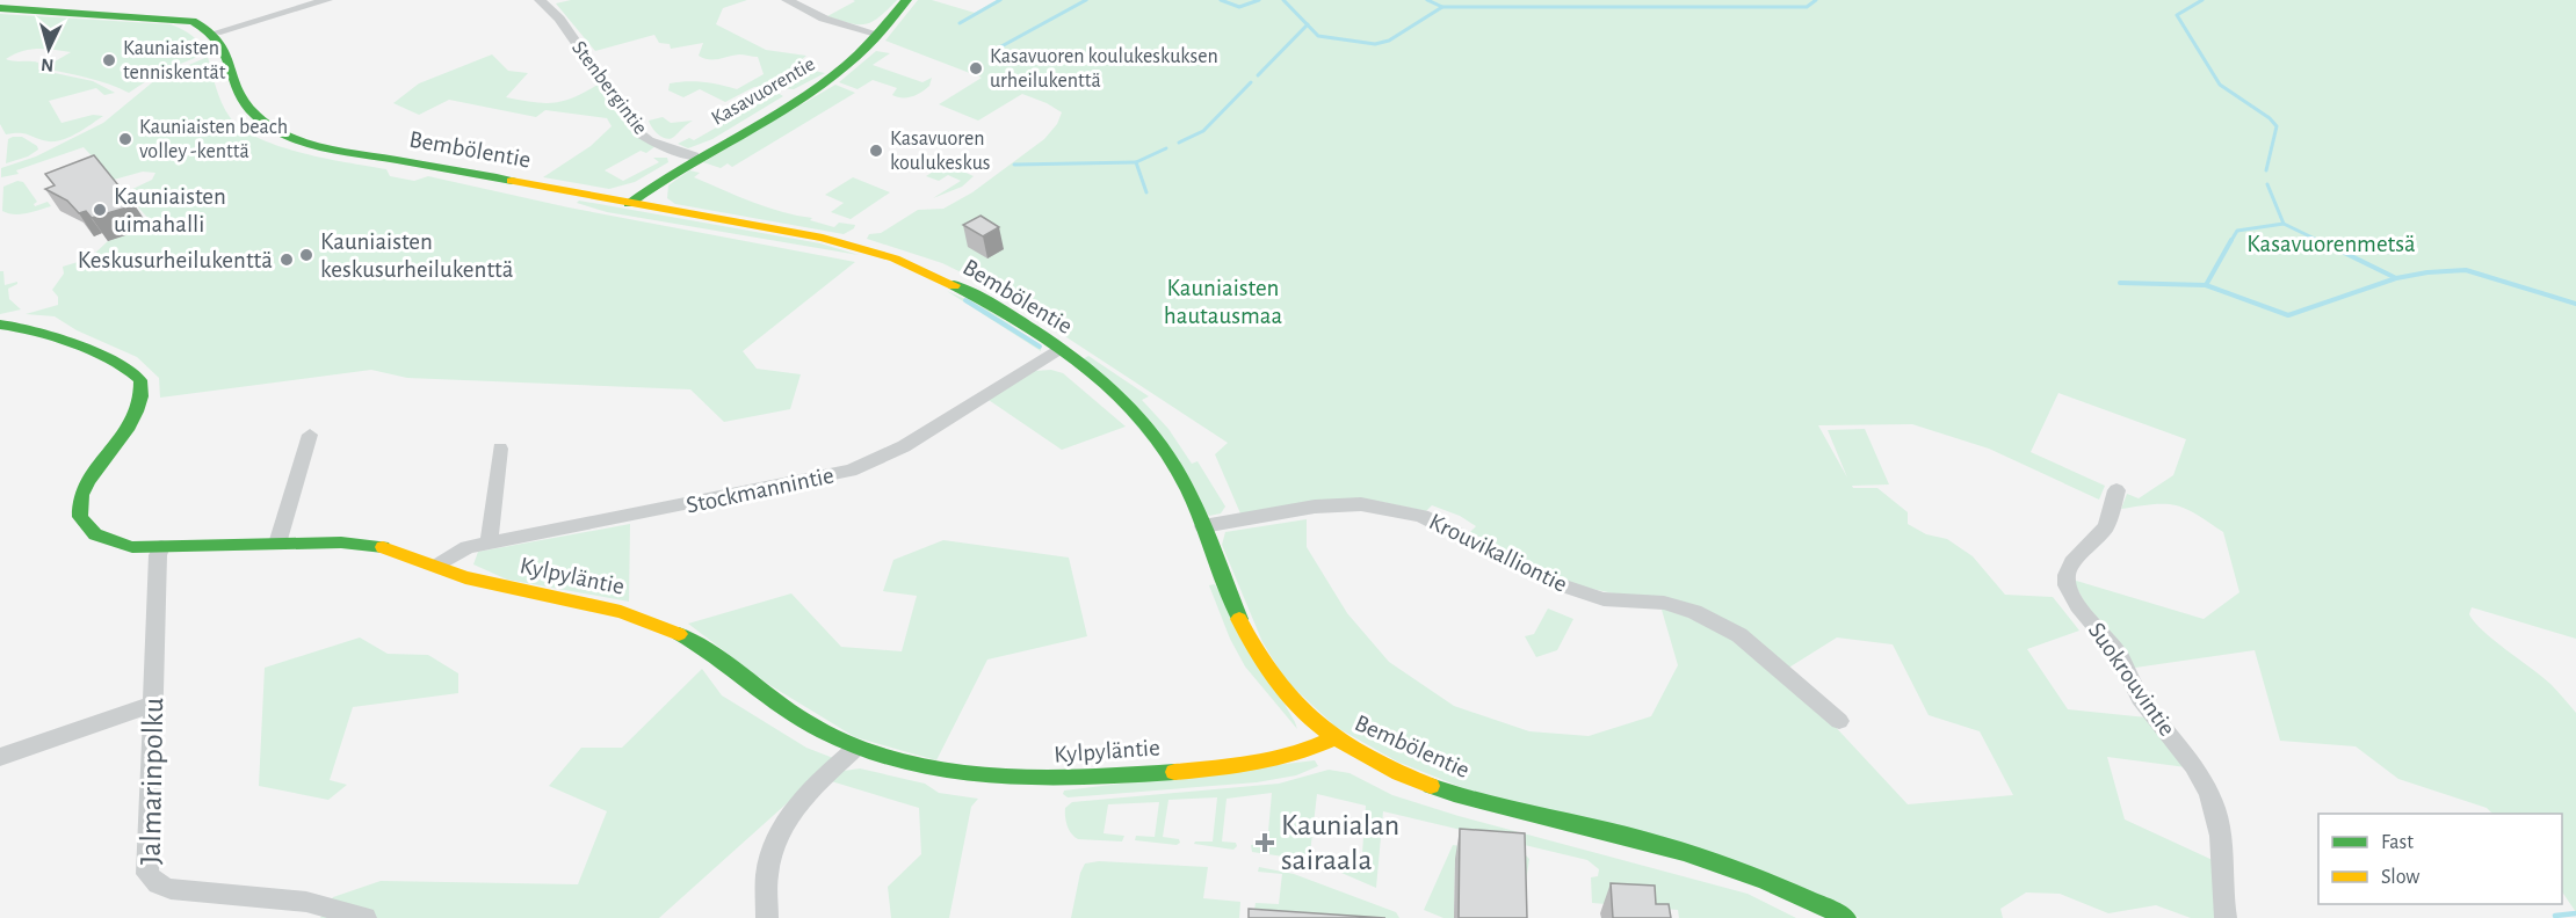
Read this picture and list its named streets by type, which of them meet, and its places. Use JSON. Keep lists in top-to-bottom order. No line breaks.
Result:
{"streets":{"main road":["Kasavuorentie","Bembölentie","Kylpyläntie"],"street":["Stenbergintie","Stockmannintie","Krouvikalliontie","Suokrouvintie","Jalmarinpolku"]},"crossings":[["Stenbergintie","Kasavuorentie"],["Kasavuorentie","Bembölentie"],["Bembölentie","Stockmannintie"],["Bembölentie","Krouvikalliontie"],["Bembölentie","Kylpyläntie"],["Stockmannintie","Kylpyläntie"],["Kylpyläntie","Jalmarinpolku"]],"parks":["Kasavuorenmetsä","Kauniaisten hautausmaa"],"places":{"other":["Kauniaisten tenniskentät","Kasavuoren koulukeskuksen urheilukenttä","Kauniaisten beach volley -kenttä","Kasavuoren koulukeskus","Kauniaisten uimahalli","Kauniaisten keskusurheilukenttä","Keskusurheilukenttä"],"health":["Kaunialan sairaala"]},"legend":["Fast","Slow"],"north":"bottom"}
